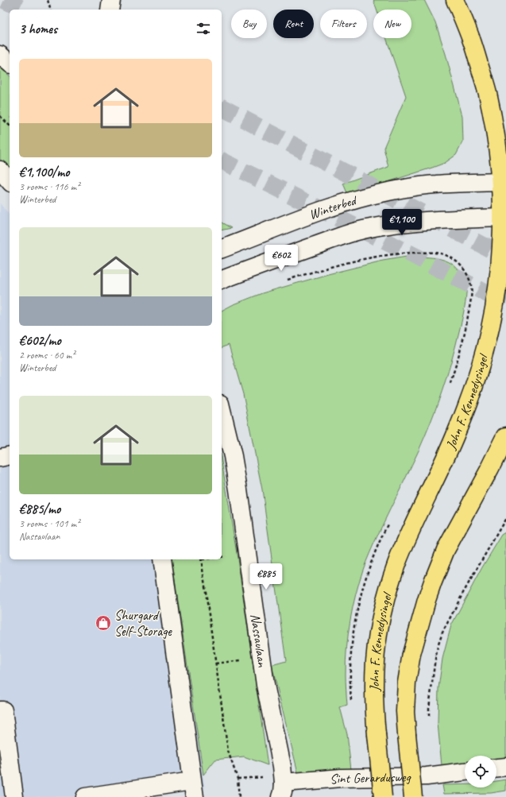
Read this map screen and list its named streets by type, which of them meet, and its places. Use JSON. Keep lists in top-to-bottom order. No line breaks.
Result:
{"streets":{"main road":["John F. Kennedysingel"],"street":["Winterbed","Nassaulaan","Sint Gerardusweg"]},"crossings":[["Winterbed","John F. Kennedysingel"],["Nassaulaan","Sint Gerardusweg"]],"places":{"shop":["Shurgard Self-Storage"]},"page":{"chip":["Buy","Rent","Filters","New"],"heading":"3 homes","list":[{"name":"€1,100/mo","note":"3 rooms · 116 m² · Winterbed"},{"name":"€602/mo","note":"2 rooms · 60 m² · Winterbed"},{"name":"€885/mo","note":"3 rooms · 101 m² · Nassaulaan"}],"price":["€1,100","€602","€885"]}}
